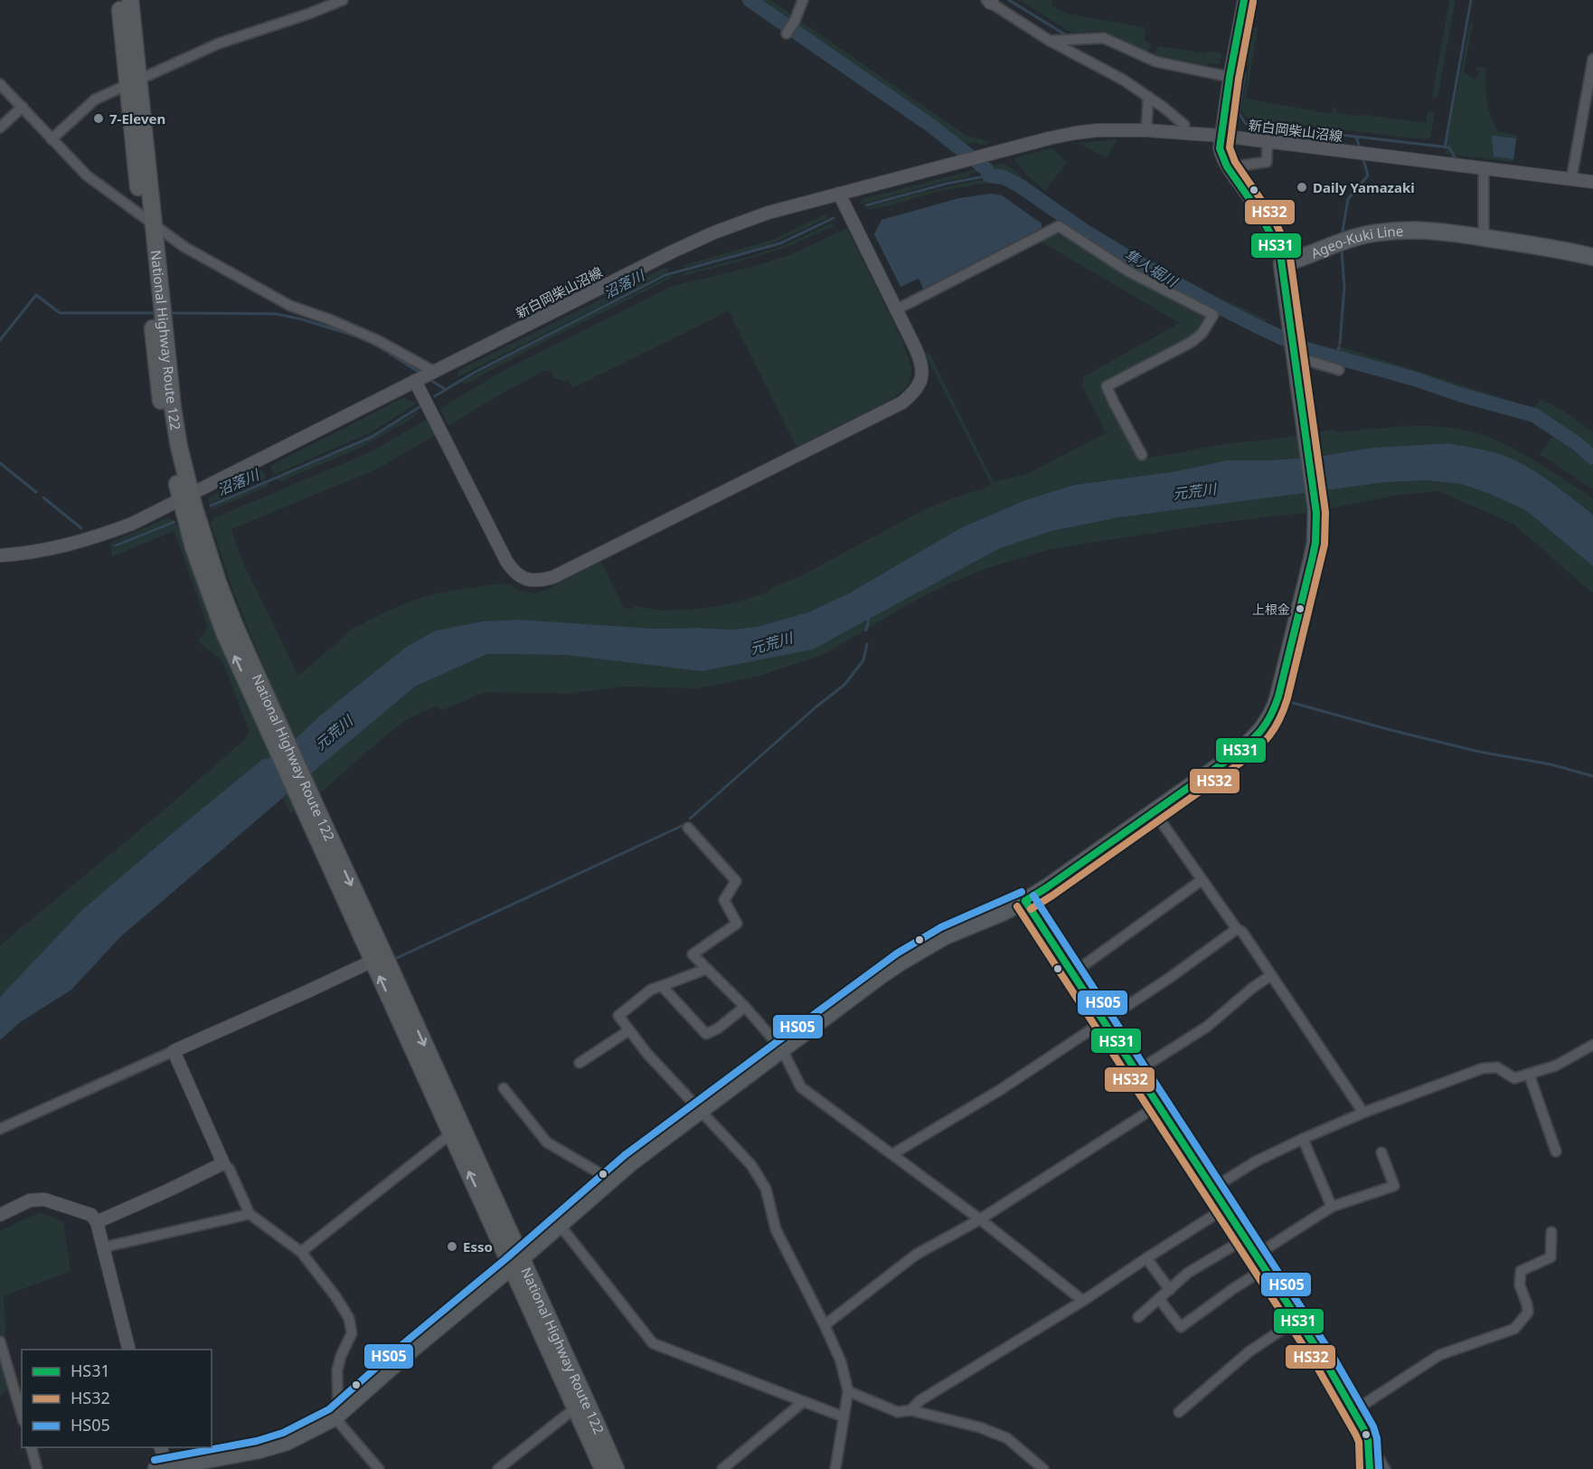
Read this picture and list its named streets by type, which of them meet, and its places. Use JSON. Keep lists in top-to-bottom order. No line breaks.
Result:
{"streets":{"highway":["National Highway Route 122"],"main road":["Ageo-Kuki Line"],"street":["新白岡柴山沼線"]},"crossings":[["新白岡柴山沼線","National Highway Route 122"]],"water":["隼人堀川","沼落川","元荒川"],"places":["7-Eleven","Daily Yamazaki","上根金","Esso"],"lines":["transit line HS31","transit line HS32","transit line HS05"],"legend":["HS31","HS32","HS05"]}
